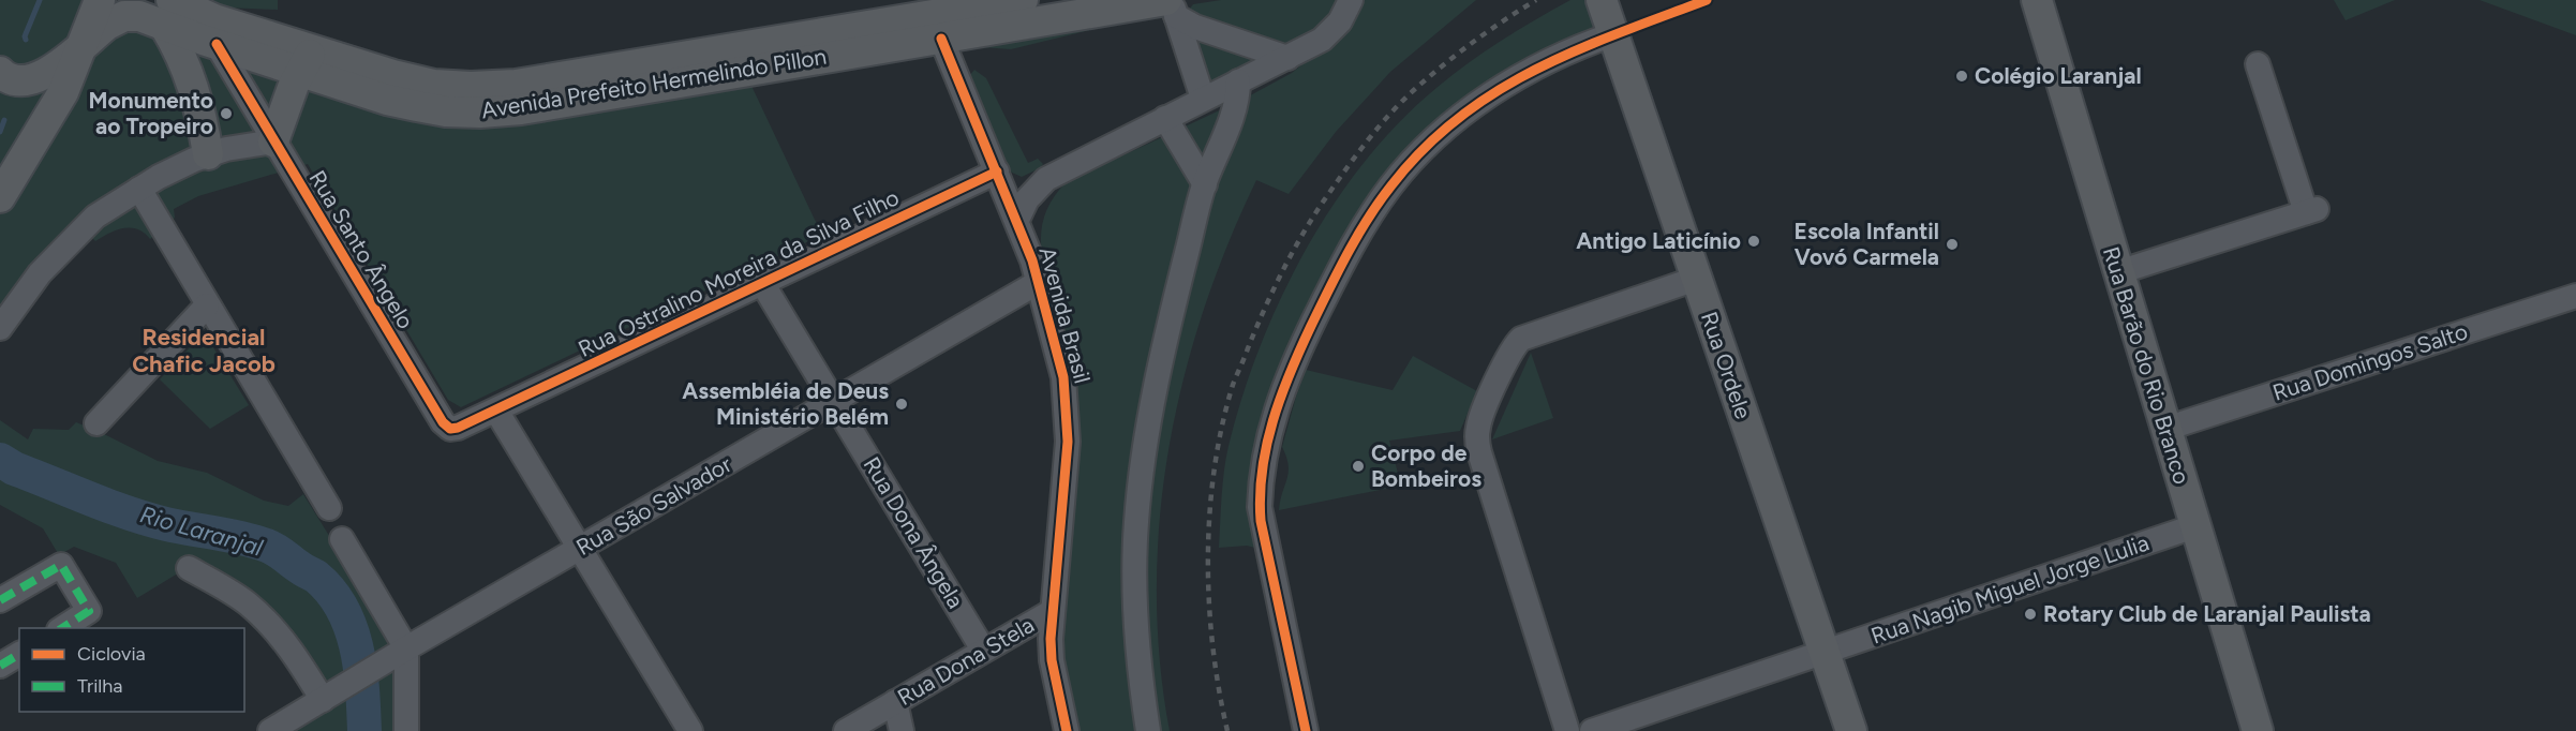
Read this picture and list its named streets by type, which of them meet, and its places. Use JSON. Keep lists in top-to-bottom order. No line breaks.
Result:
{"streets":{"main road":["Avenida Prefeito Hermelindo Pillon","Rua Ordele","Rua Barão do Rio Branco"],"street":["Rua Santo Ângelo","Rua Ostralino Moreira da Silva Filho","Avenida Brasil","Rua Domingos Salto","Rua São Salvador","Rua Dona Ângela","Rua Nagib Miguel Jorge Lulia","Rua Dona Stela"]},"crossings":[["Avenida Prefeito Hermelindo Pillon","Rua Santo Ângelo"],["Avenida Prefeito Hermelindo Pillon","Avenida Brasil"],["Rua Santo Ângelo","Rua Ostralino Moreira da Silva Filho"],["Rua Ostralino Moreira da Silva Filho","Avenida Brasil"],["Rua Ostralino Moreira da Silva Filho","Rua Dona Ângela"],["Avenida Brasil","Rua São Salvador"],["Avenida Brasil","Rua Dona Stela"],["Rua Domingos Salto","Rua Barão do Rio Branco"],["Rua Ordele","Rua Nagib Miguel Jorge Lulia"],["Rua Barão do Rio Branco","Rua Nagib Miguel Jorge Lulia"],["Rua São Salvador","Rua Dona Ângela"],["Rua Dona Ângela","Rua Dona Stela"]],"districts":["Residencial Chafic Jacob"],"water":["Rio Laranjal"],"places":["Colégio Laranjal","Monumento ao Tropeiro","Antigo Laticínio","Escola Infantil Vovó Carmela","Assembléia de Deus Ministério Belém","Corpo de Bombeiros","Rotary Club de Laranjal Paulista"],"legend":["Ciclovia","Trilha"]}
